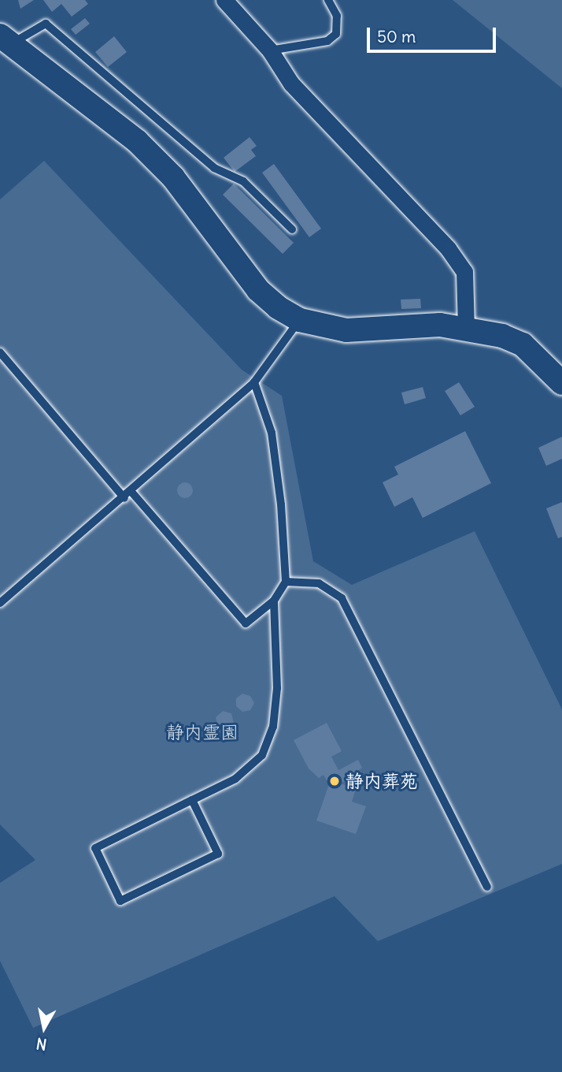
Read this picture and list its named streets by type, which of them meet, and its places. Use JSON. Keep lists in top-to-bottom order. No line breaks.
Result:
{"parks":["静内霊園"],"places":["静内葬苑"],"scale_bar":"50 m","north":"bottom"}
